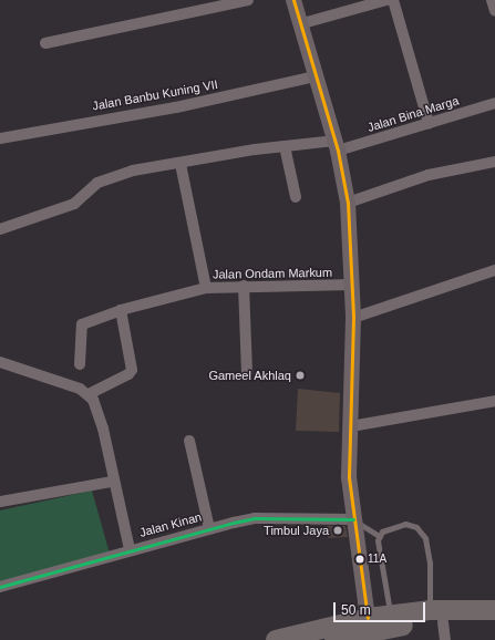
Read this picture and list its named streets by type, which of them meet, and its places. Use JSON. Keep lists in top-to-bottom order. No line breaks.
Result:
{"streets":{"street":["Jalan Banbu Kuning VII","Jalan Bina Marga","Jalan Ondam Markum","Jalan Kinan"]},"places":["Gameel Akhlaq","Timbul Jaya","11A"],"scale_bar":"50 m"}
